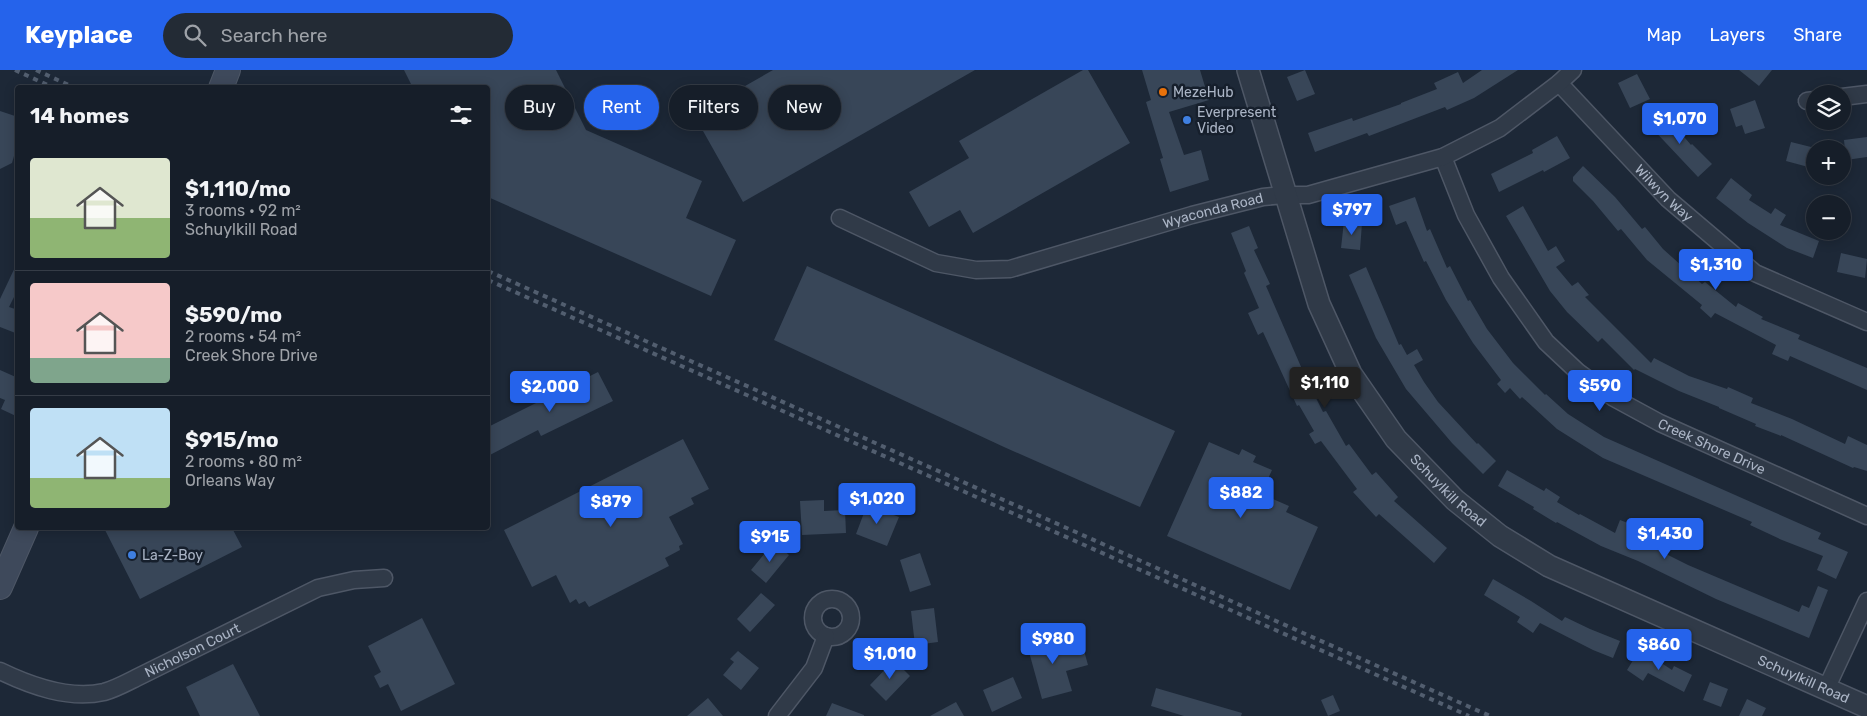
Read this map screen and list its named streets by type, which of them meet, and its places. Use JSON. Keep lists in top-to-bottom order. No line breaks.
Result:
{"streets":{"street":["Wilwyn Way","Wyaconda Road","Creek Shore Drive","Schuylkill Road","Nicholson Court"]},"crossings":[["Wilwyn Way","Wyaconda Road"],["Wyaconda Road","Creek Shore Drive"],["Wyaconda Road","Schuylkill Road"]],"places":["MezeHub","Everpresent Video","La-Z-Boy"],"page":{"header":"Keyplace","search":"Search here","nav":["Map","Layers","Share"],"map_buttons":["+","−"],"chip":["Buy","Rent","Filters","New"],"heading":"14 homes","price":["$1,070","$797","$1,310","$1,110","$590","$2,000","$882","$1,020","$879","$1,430","$915","$980","$860","$1,010"],"list":[{"name":"$1,110/mo","note":"3 rooms · 92 m² · Schuylkill Road"},{"name":"$590/mo","note":"2 rooms · 54 m² · Creek Shore Drive"},{"name":"$915/mo","note":"2 rooms · 80 m² · Orleans Way"}]}}
